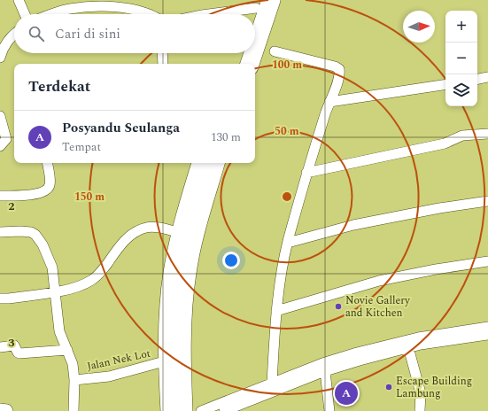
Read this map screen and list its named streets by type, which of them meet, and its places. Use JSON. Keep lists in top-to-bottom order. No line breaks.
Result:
{"streets":{"street":["Jalan Nek Lot"]},"places":["Novie Gallery and Kitchen","Escape Building Lambung"],"north":"right","page":{"map_buttons":["+","−"],"search":"Cari di sini","heading":"Terdekat","list":[{"mark":"A","name":"Posyandu Seulanga","note":"Tempat","value":"130 m"}],"pins":"A"},"grid":{"rows":["2","3"]},"rings":["100 m","50 m","150 m"]}
